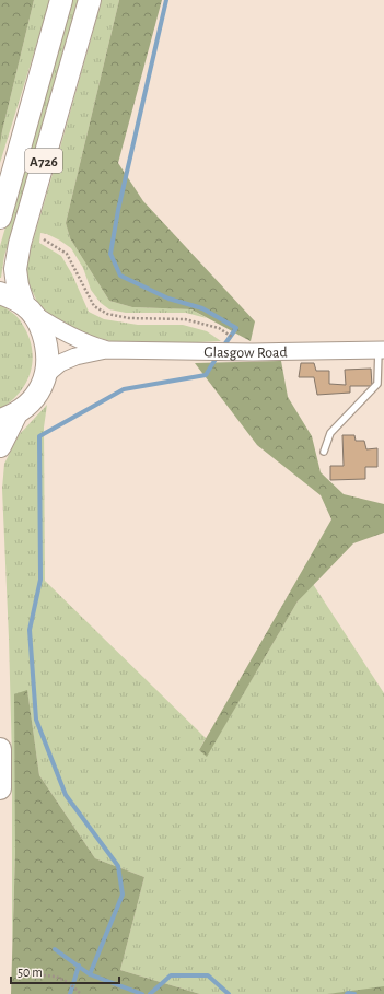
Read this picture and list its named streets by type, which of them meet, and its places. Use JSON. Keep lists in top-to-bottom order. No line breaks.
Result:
{"streets":{"highway":["A726"],"main road":["Glasgow Road"]},"crossings":[["A726","Glasgow Road"]],"scale_bar":"50 m"}
